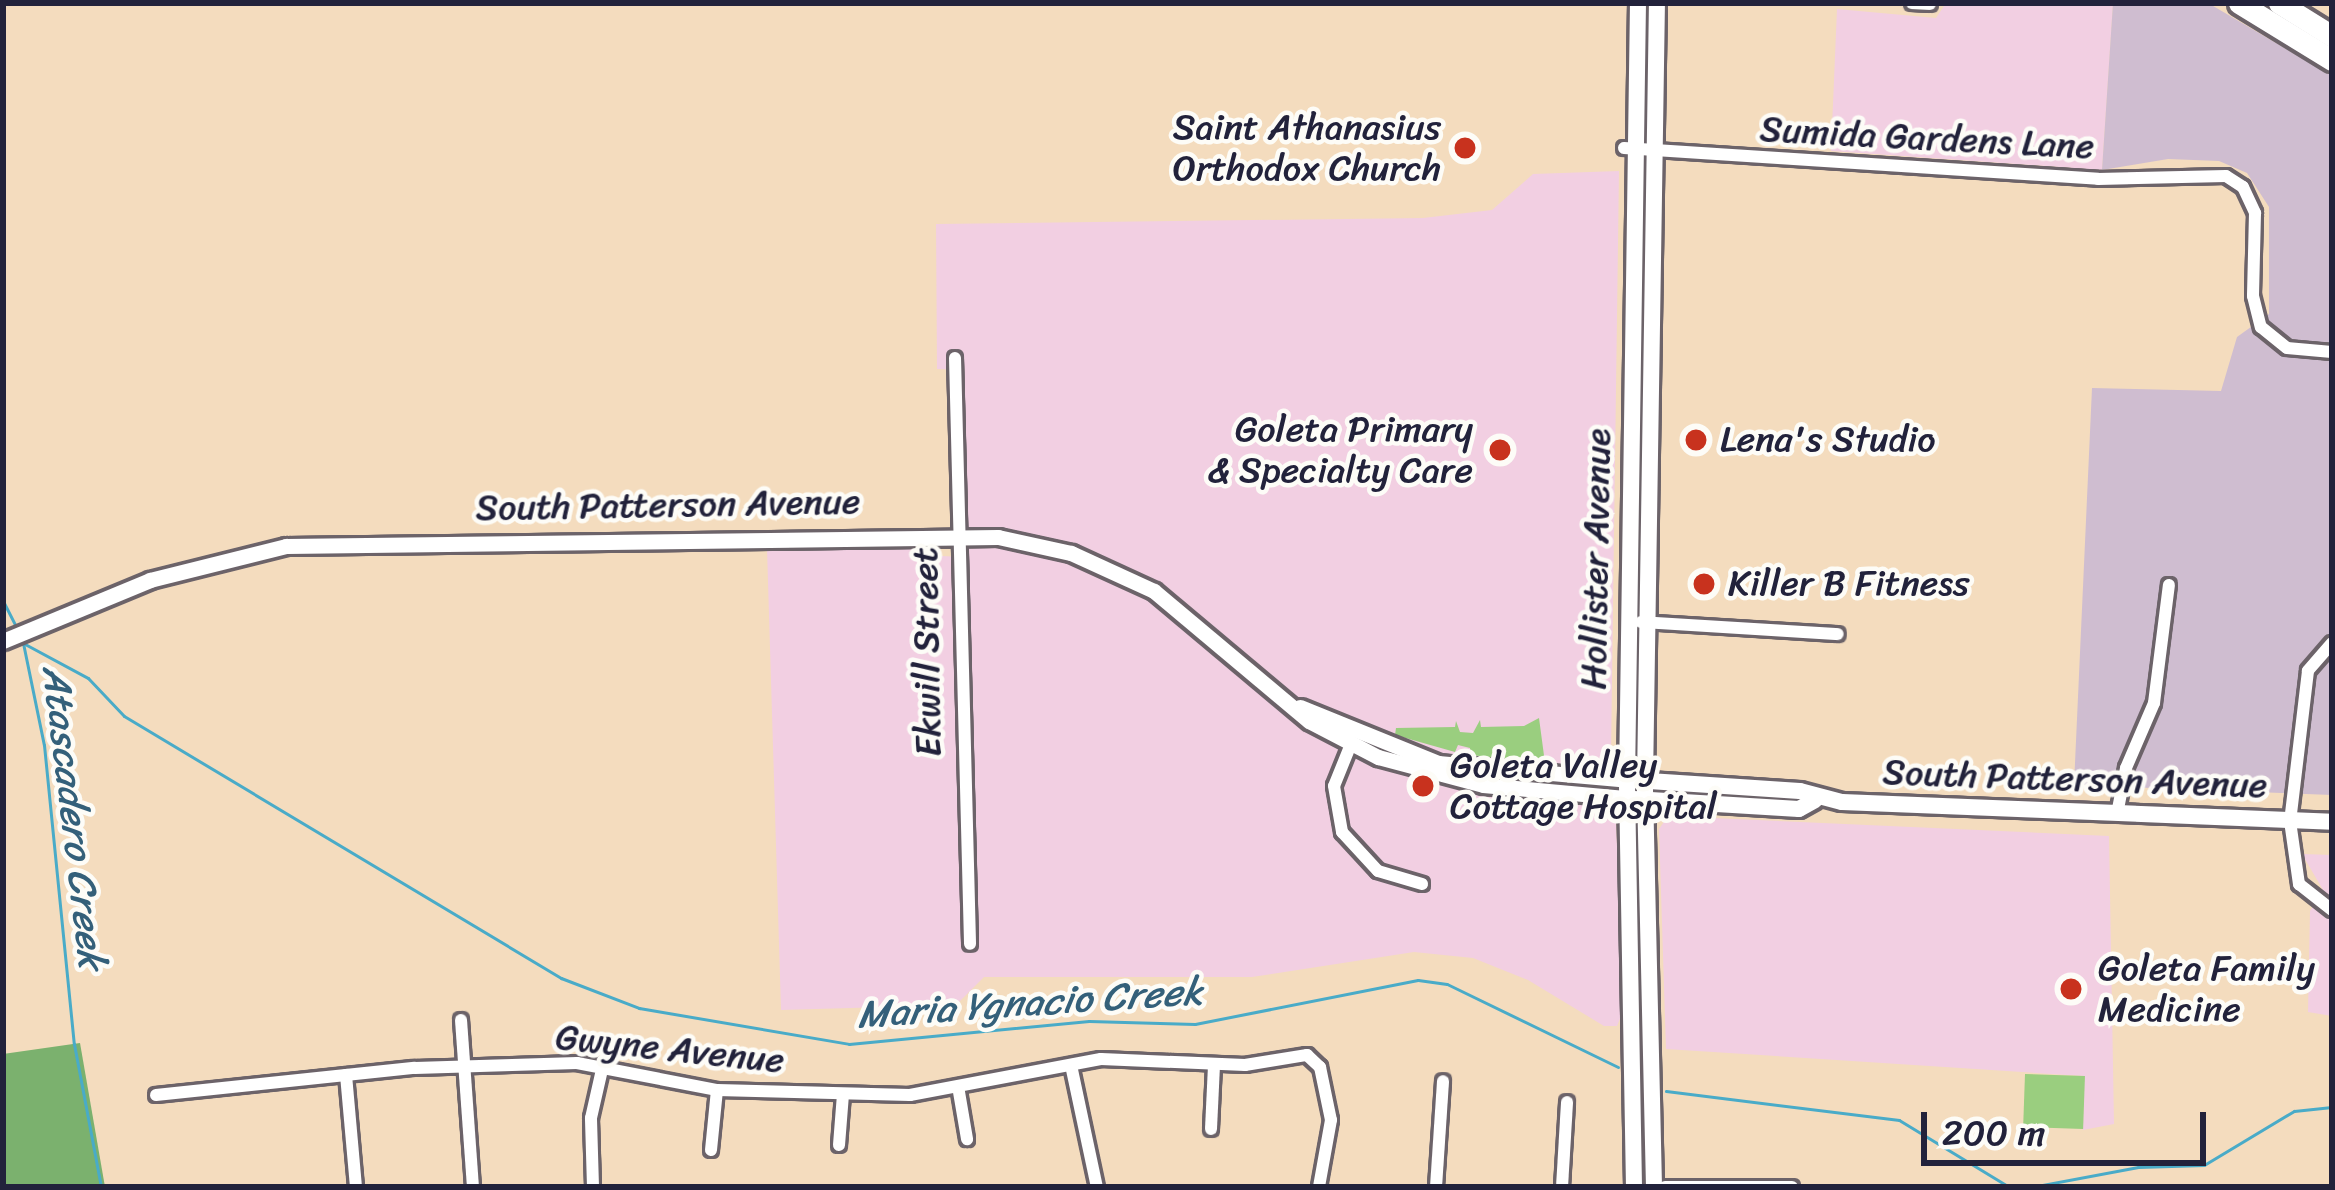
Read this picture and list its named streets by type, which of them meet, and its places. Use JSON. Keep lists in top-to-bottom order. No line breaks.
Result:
{"streets":{"main road":["South Patterson Avenue","Hollister Avenue"],"street":["Sumida Gardens Lane","Ekwill Street","Gwyne Avenue"]},"crossings":[["Sumida Gardens Lane","Hollister Avenue"],["South Patterson Avenue","Hollister Avenue"],["South Patterson Avenue","Ekwill Street"]],"water":["Atascadero Creek","Maria Ygnacio Creek"],"places":["Saint Athanasius Orthodox Church","Lena's Studio","Goleta Primary & Specialty Care","Killer B Fitness","Goleta Valley Cottage Hospital","Goleta Family Medicine"],"scale_bar":"200 m"}
